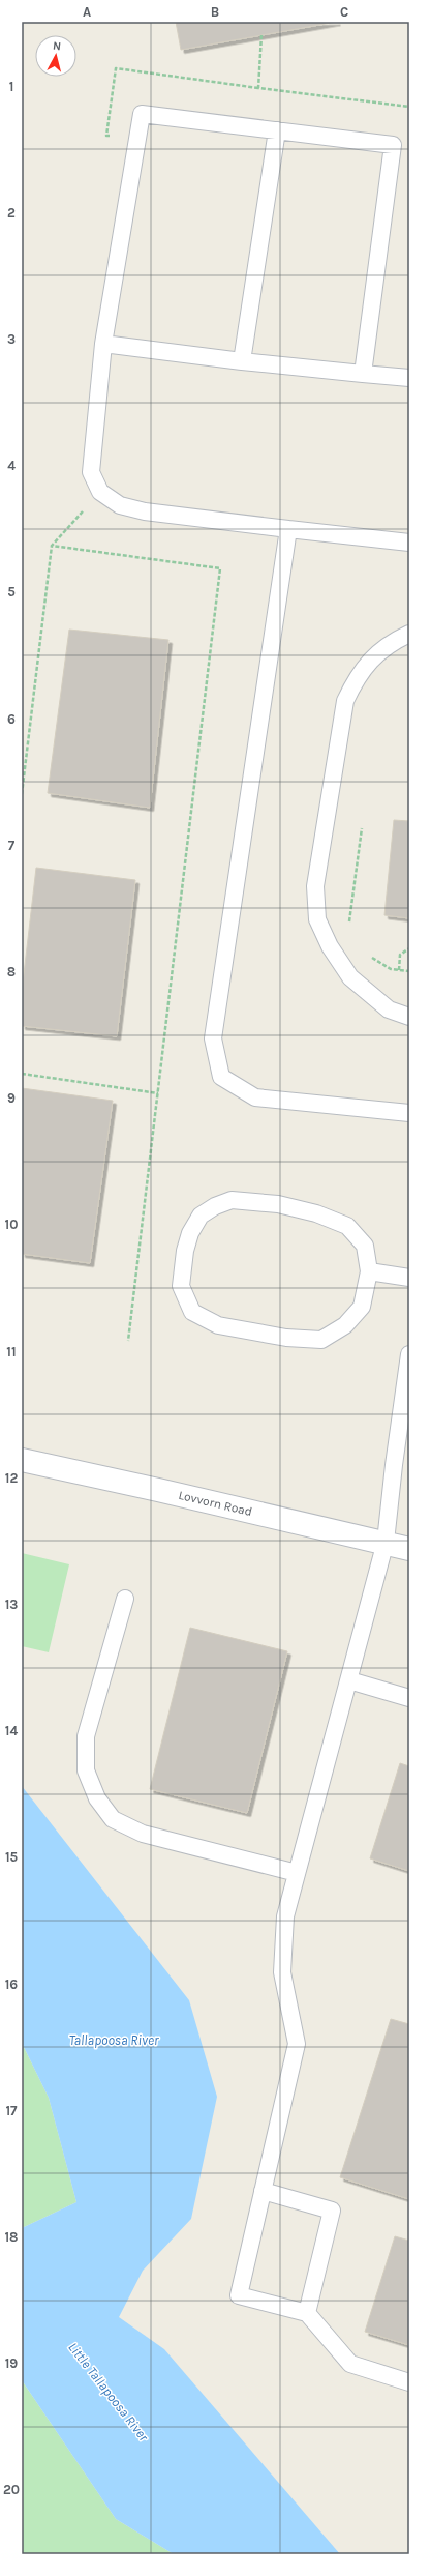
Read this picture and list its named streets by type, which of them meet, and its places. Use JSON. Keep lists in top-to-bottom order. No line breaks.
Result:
{"streets":{"street":["Lovvorn Road"]},"water":["Tallapoosa River","Little Tallapoosa River"],"north":"top","grid":{"columns":["A","B","C"],"rows":["1","2","3","4","5","6","7","8","9","10","11","12","13","14","15","16","17","18","19","20"]}}
